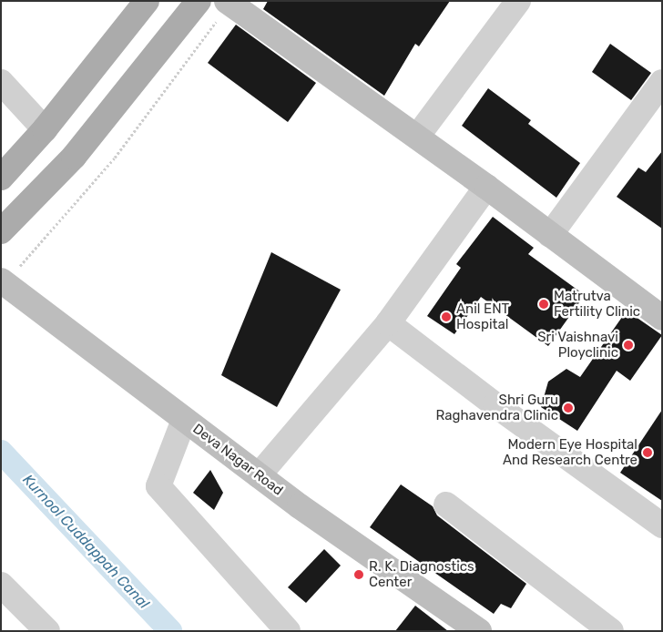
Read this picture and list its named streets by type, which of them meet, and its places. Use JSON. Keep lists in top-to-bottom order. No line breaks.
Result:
{"streets":{"street":["Deva Nagar Road"]},"water":["Kurnool Cuddappah Canal"],"places":["Matrutva Fertility Clinic","Anil ENT Hospital","Sri Vaishnavi Ployclinic","Shri Guru Raghavendra Clinic","Modern Eye Hospital And Research Centre","R. K. Diagnostics Center"]}
